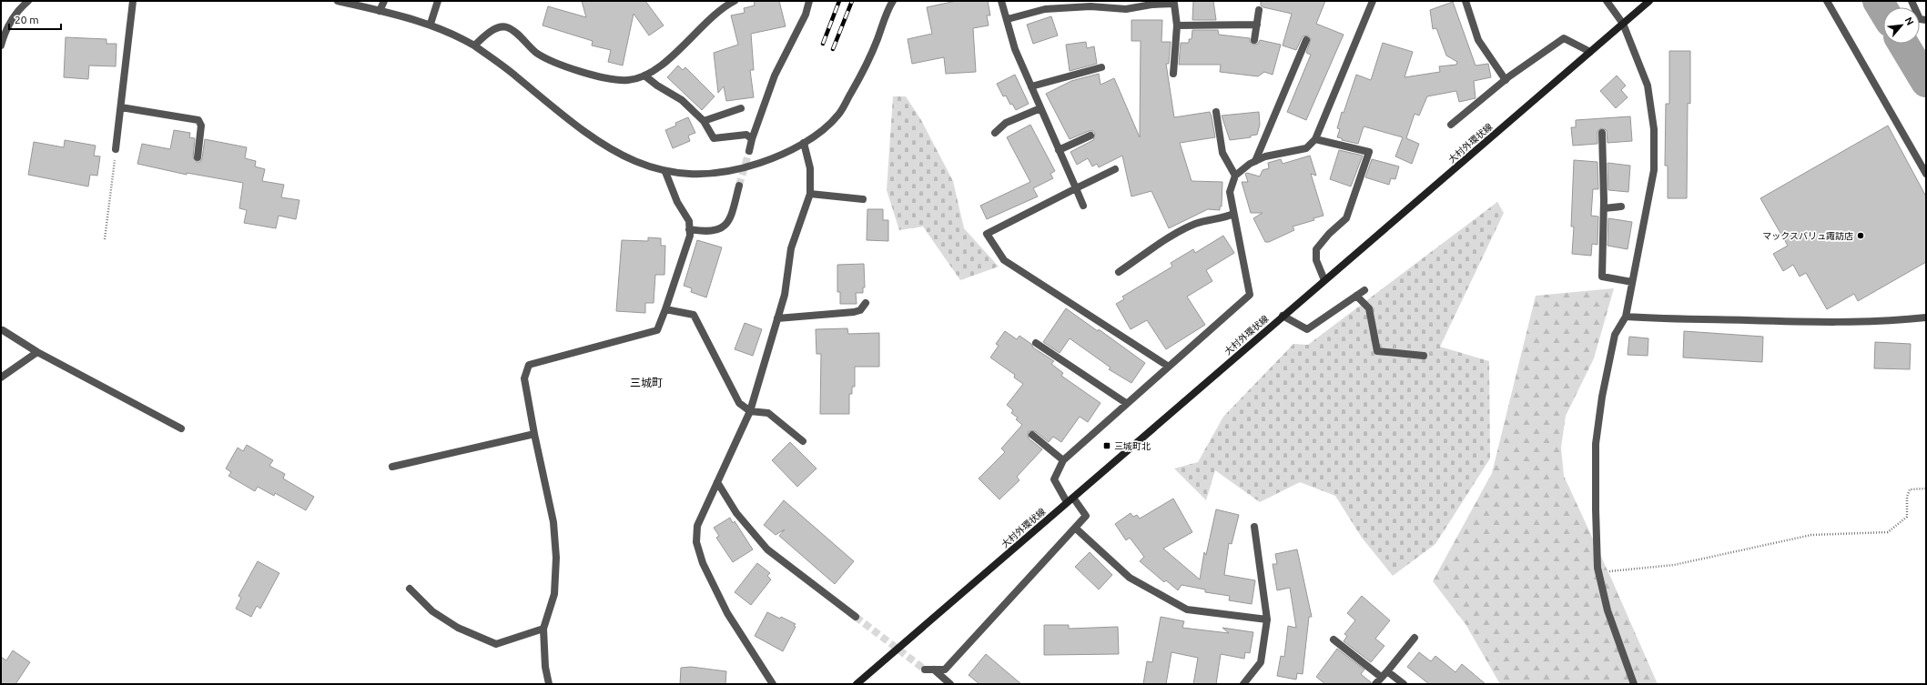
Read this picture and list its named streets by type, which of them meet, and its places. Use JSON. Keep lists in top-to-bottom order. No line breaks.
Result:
{"streets":{"main road":["大村外環状線"]},"districts":["三城町"],"places":{"other":["マックスバリュ諏訪店"],"transit":["三城町北"]},"scale_bar":"20 m","north":"top right"}
